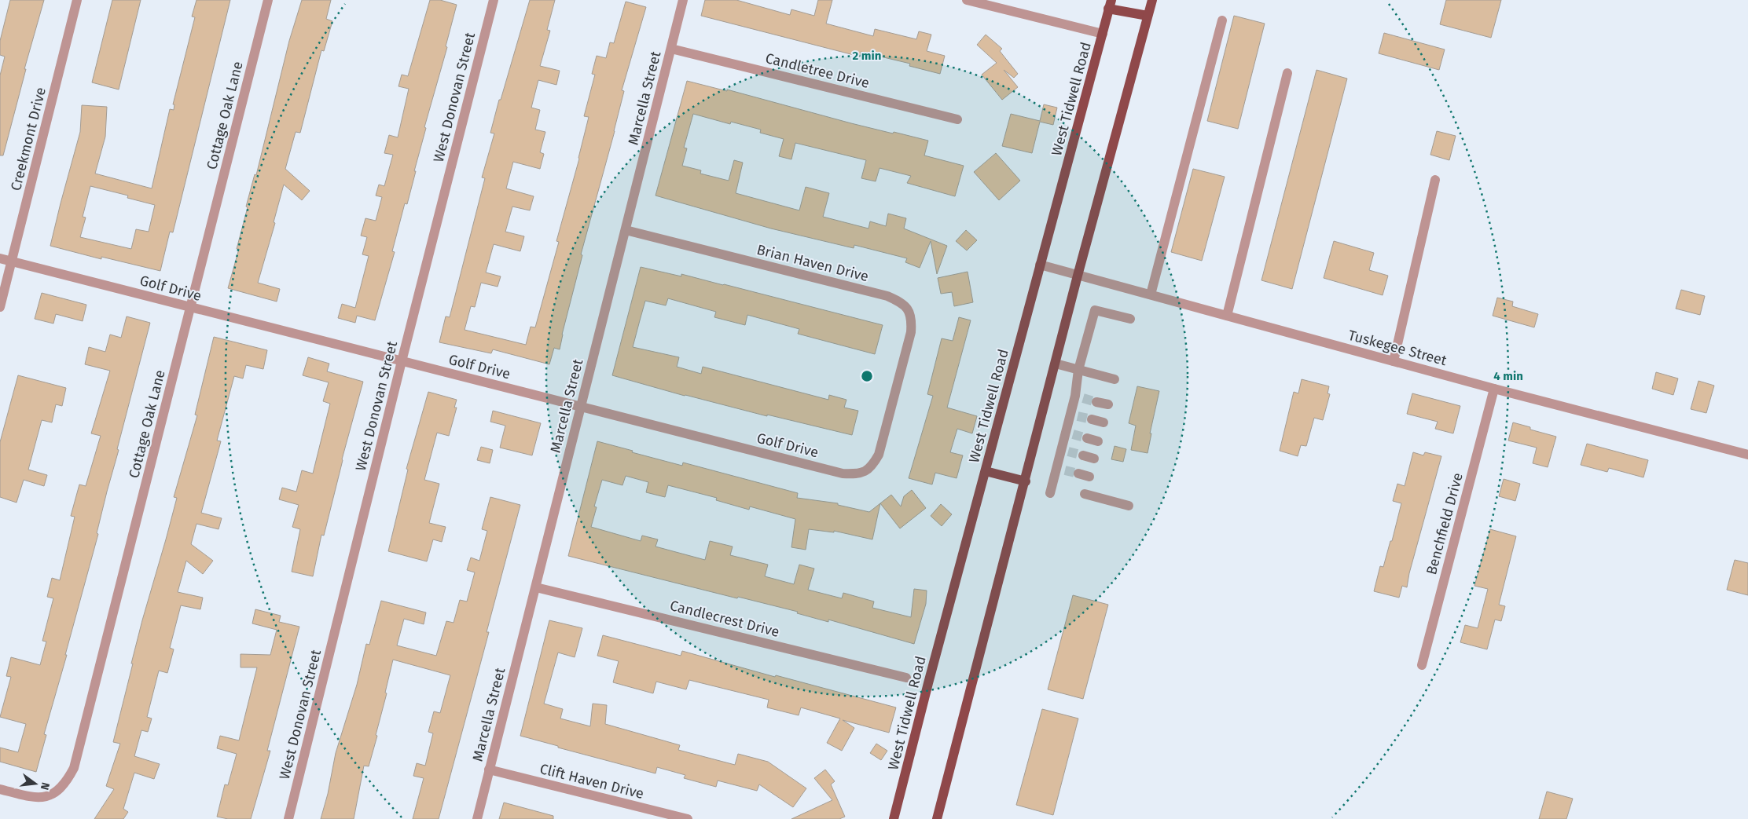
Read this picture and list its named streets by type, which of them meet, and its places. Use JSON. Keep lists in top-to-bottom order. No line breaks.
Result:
{"streets":{"main road":["West Tidwell Road"],"street":["Candletree Drive","West Donovan Street","Marcella Street","Cottage Oak Lane","Creekmont Drive","Brian Haven Drive","Golf Drive","Tuskegee Street","Benchfield Drive","Candlecrest Drive","Clift Haven Drive"]},"crossings":[["Candletree Drive","Marcella Street"],["West Donovan Street","Golf Drive"],["Marcella Street","Brian Haven Drive"],["Marcella Street","Golf Drive"],["Marcella Street","Candlecrest Drive"],["Marcella Street","Clift Haven Drive"],["West Tidwell Road","Tuskegee Street"],["Cottage Oak Lane","Golf Drive"],["Creekmont Drive","Golf Drive"],["Brian Haven Drive","Golf Drive"],["Tuskegee Street","Benchfield Drive"]],"north":"right","rings":["2 min","4 min"]}
